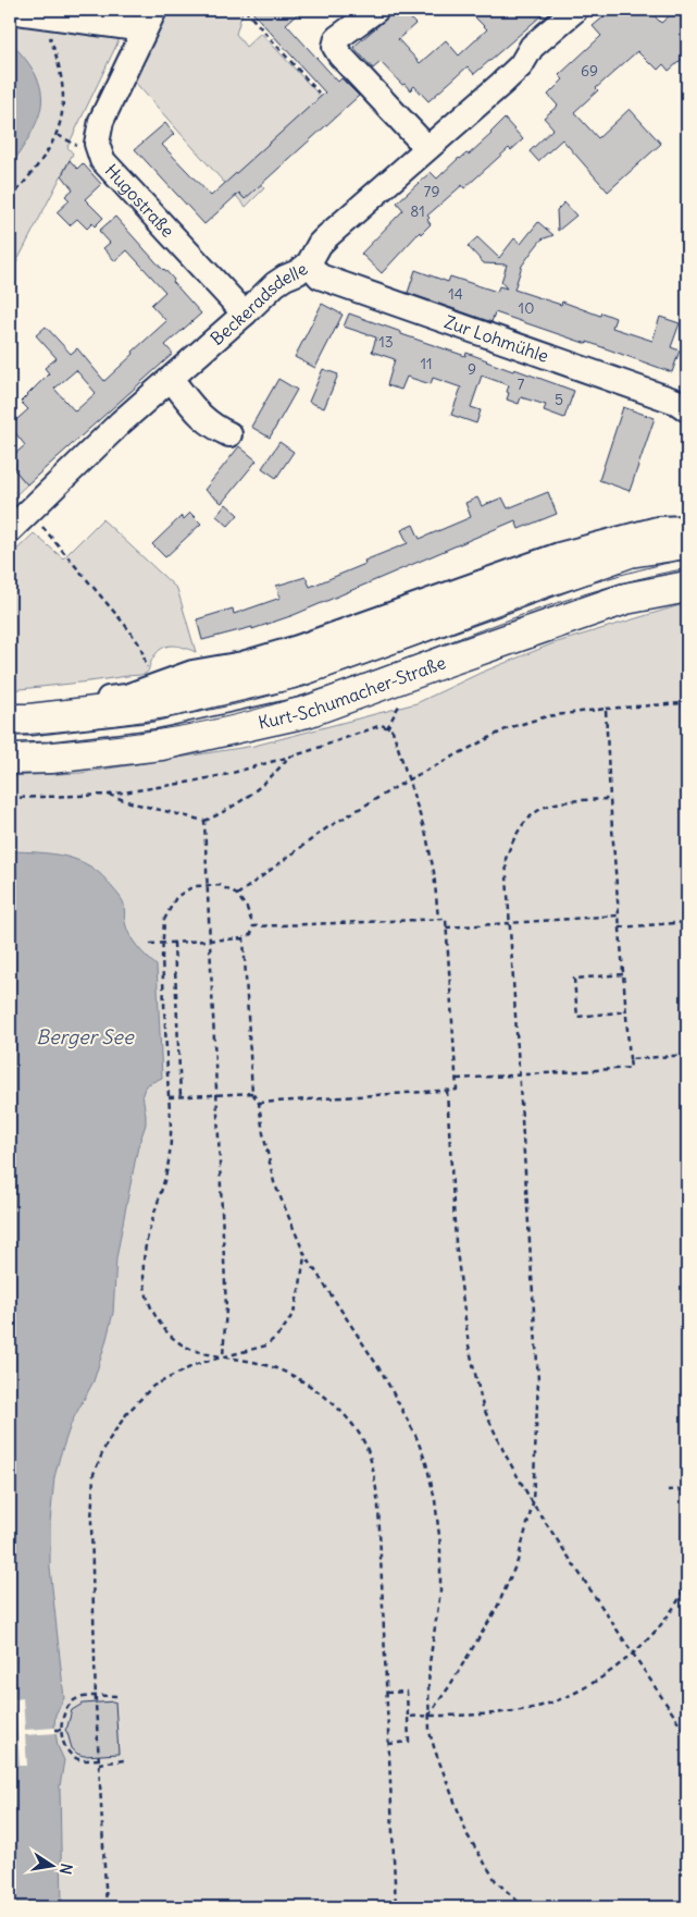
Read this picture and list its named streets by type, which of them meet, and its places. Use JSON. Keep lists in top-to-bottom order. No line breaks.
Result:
{"streets":{"main road":["Kurt-Schumacher-Straße"],"street":["Hugostraße","Beckeradsdelle","Zur Lohmühle"]},"crossings":[["Hugostraße","Beckeradsdelle"],["Beckeradsdelle","Zur Lohmühle"]],"water":["Berger See"],"house_numbers":["69","79","81","14","10","13","11","9","7","5"],"north":"right"}
